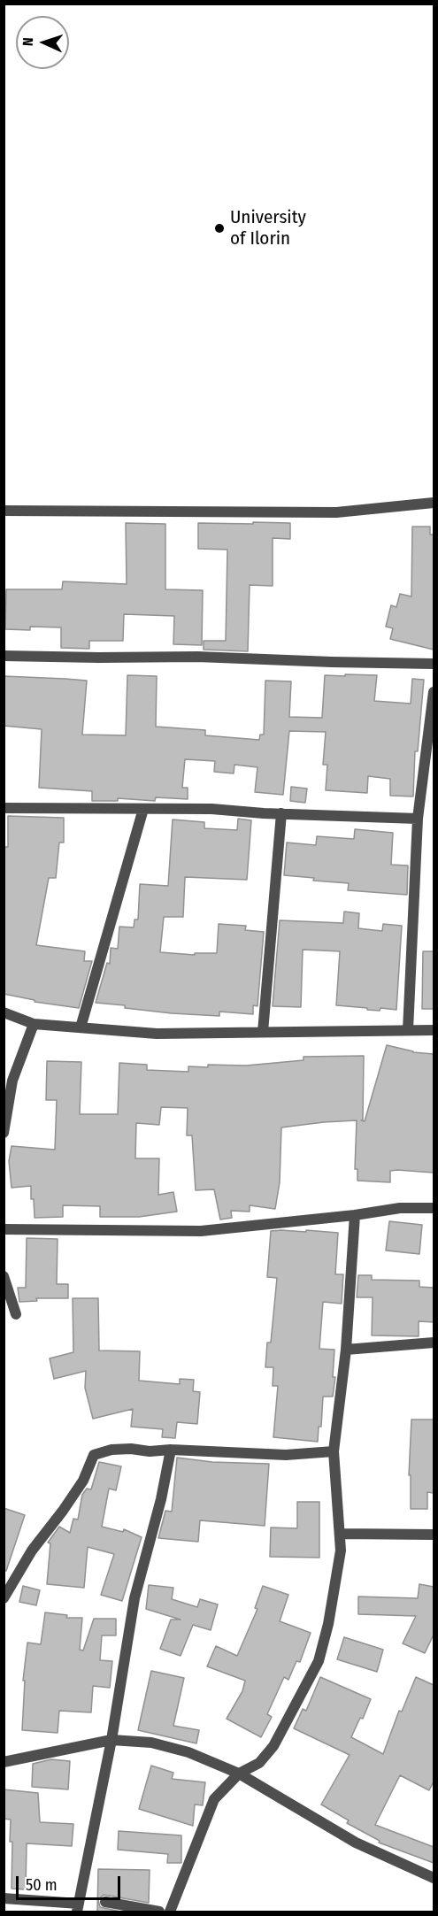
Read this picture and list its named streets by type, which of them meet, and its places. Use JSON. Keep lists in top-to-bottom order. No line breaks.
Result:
{"places":["University of Ilorin"],"scale_bar":"50 m","north":"left"}
